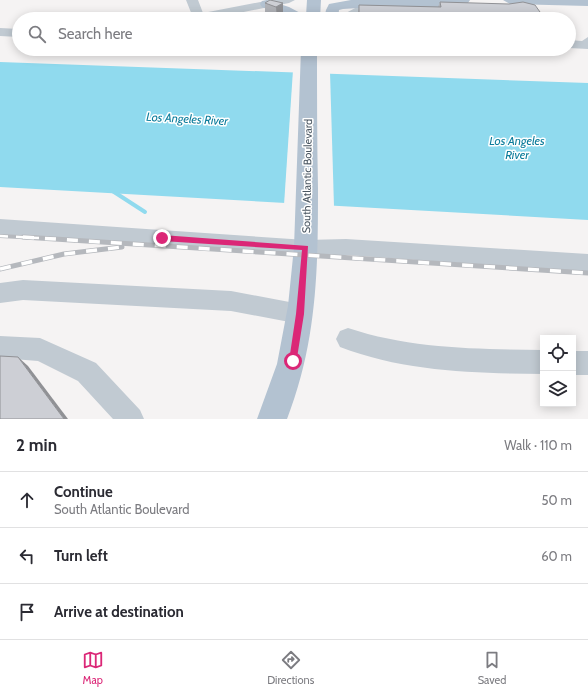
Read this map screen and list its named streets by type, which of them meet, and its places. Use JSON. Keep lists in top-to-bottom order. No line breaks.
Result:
{"streets":{"main road":["South Atlantic Boulevard"]},"water":["Los Angeles River"],"page":{"search":"Search here","heading":["2 min","Walk · 110 m"],"list":[["Continue","South Atlantic Boulevard","50 m"],["Turn left","60 m"],"Arrive at destination"],"nav":["Map","Directions","Saved"]}}
